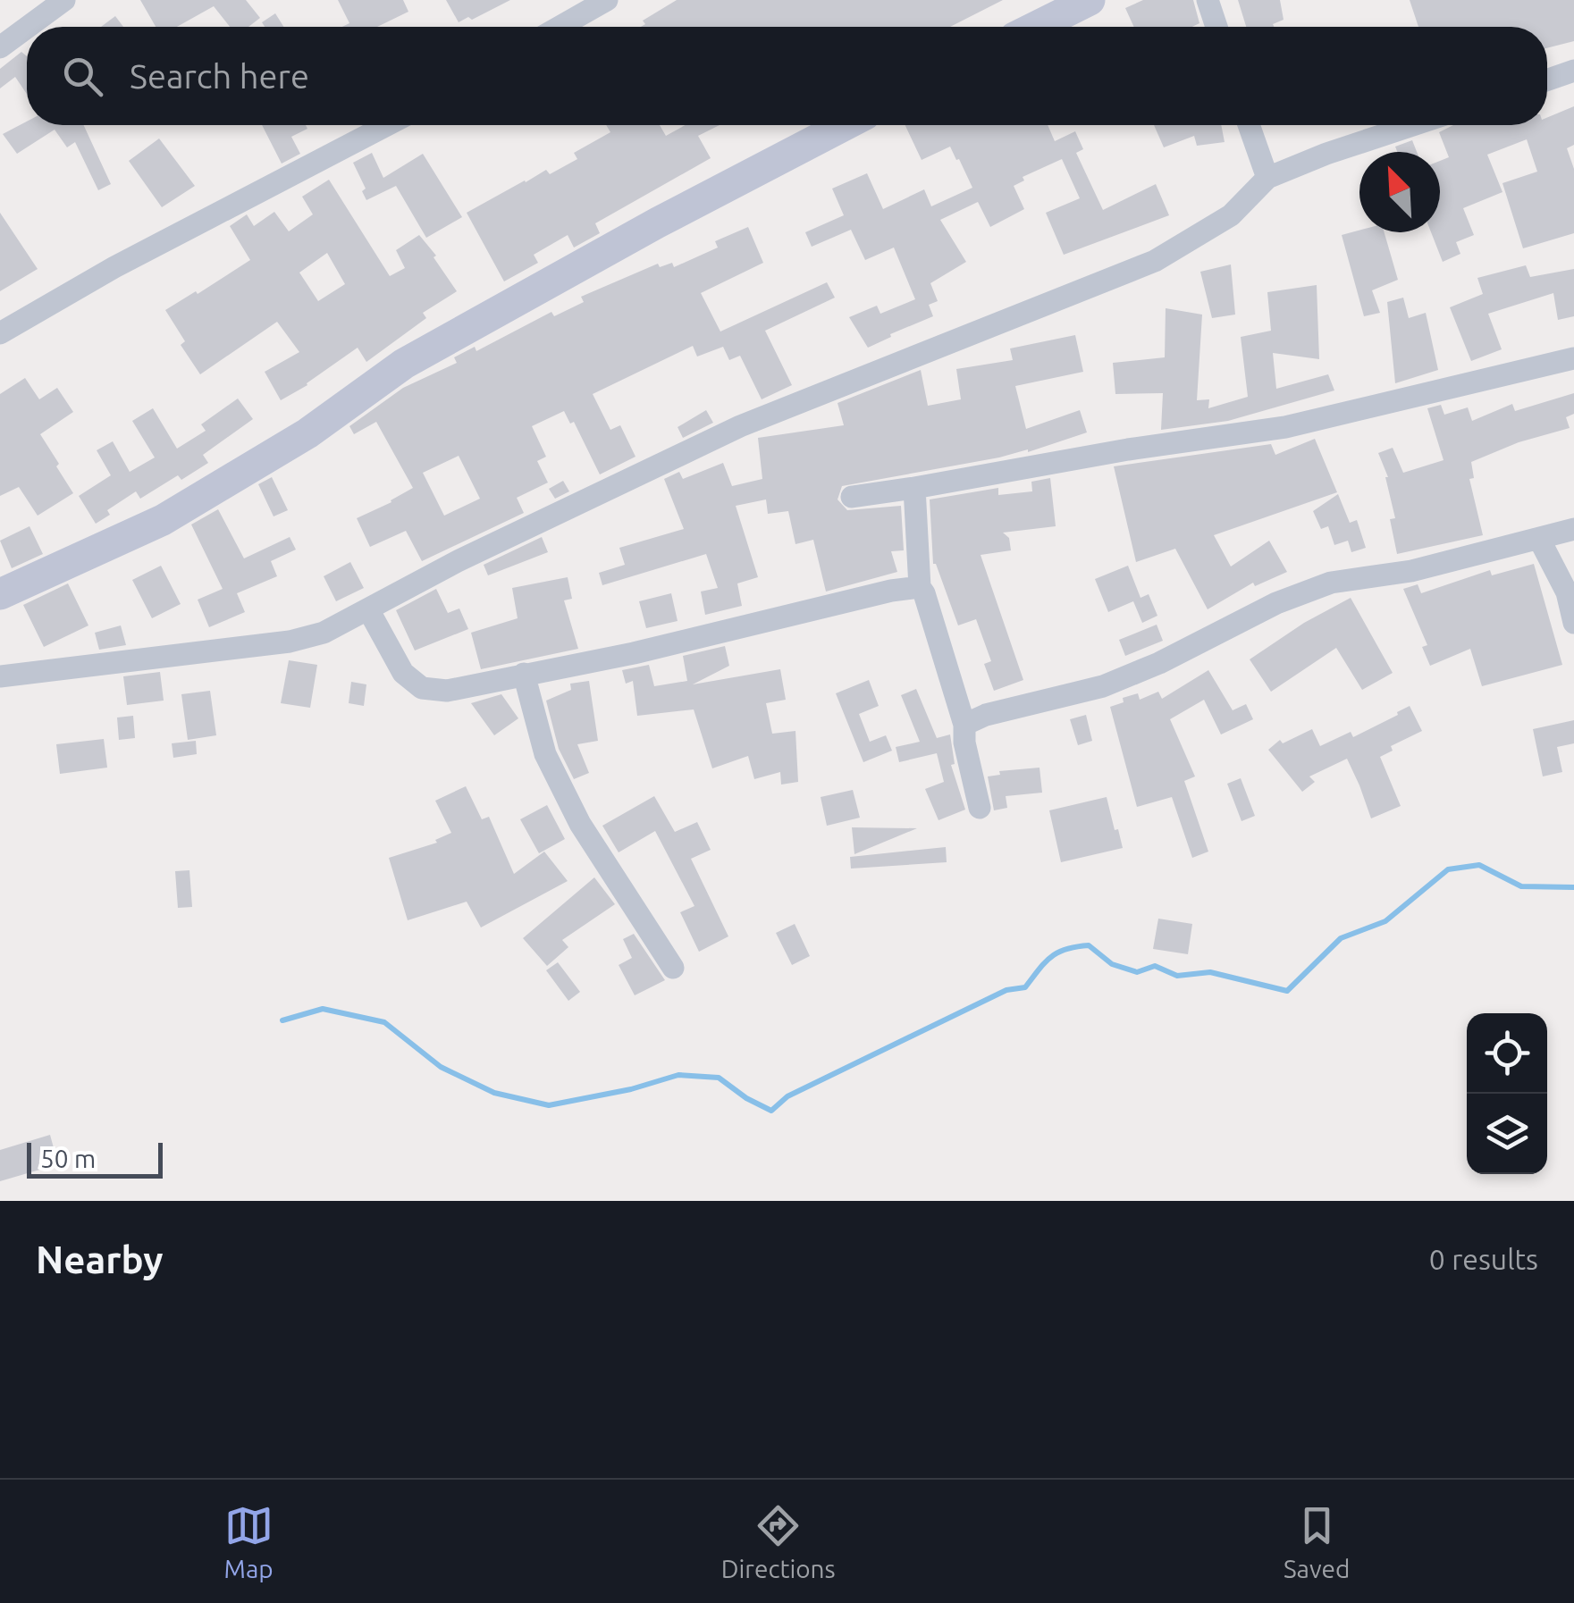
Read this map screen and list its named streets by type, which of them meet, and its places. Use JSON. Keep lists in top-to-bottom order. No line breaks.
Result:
{"scale_bar":"50 m","north":"top left","page":{"search":"Search here","scale":"50 m","heading":["Nearby","0 results"],"nav":["Map","Directions","Saved"]}}
